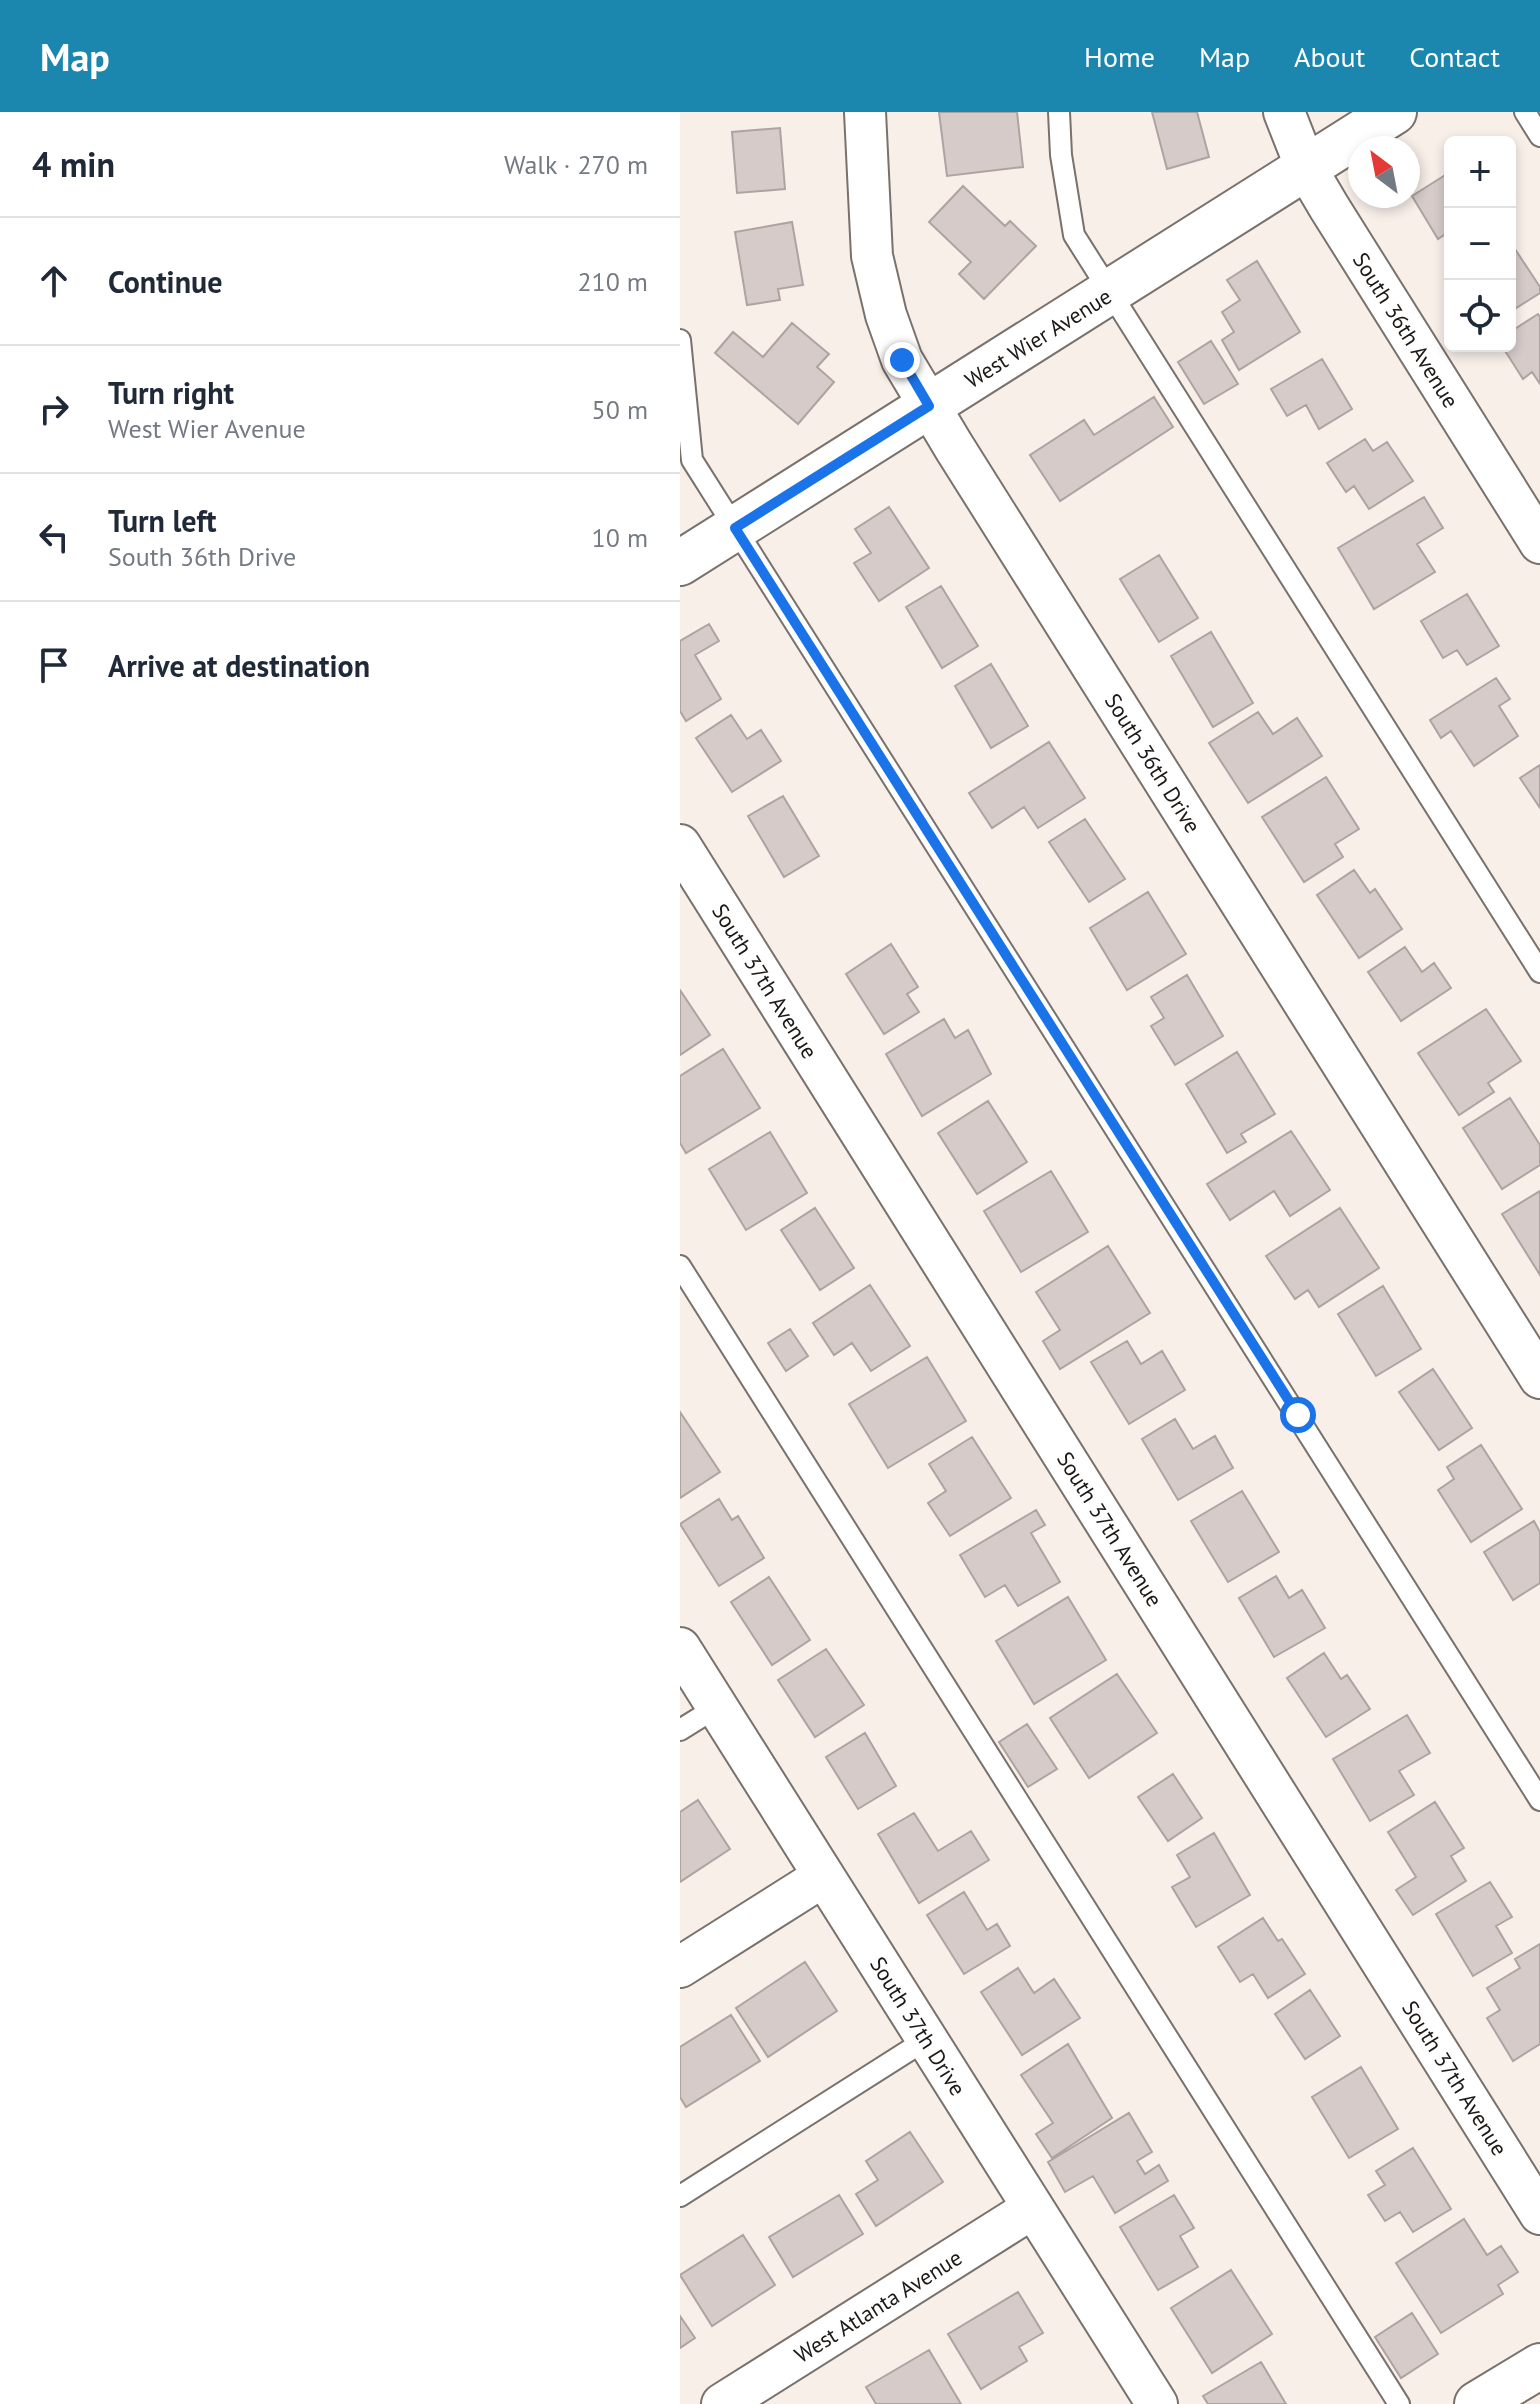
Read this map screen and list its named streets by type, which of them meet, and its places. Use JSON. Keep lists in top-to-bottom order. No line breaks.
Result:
{"streets":{"street":["South 36th Avenue","West Wier Avenue","South 36th Drive","South 37th Avenue","South 37th Drive","West Atlanta Avenue"]},"crossings":[["South 36th Avenue","West Wier Avenue"],["West Wier Avenue","South 36th Drive"],["South 37th Drive","West Atlanta Avenue"]],"north":"top left","page":{"header":"Map","nav":["Home","Map","About","Contact"],"heading":["4 min","Walk · 270 m"],"map_buttons":["+","−"],"list":[["Continue","210 m"],["Turn right","West Wier Avenue","50 m"],["Turn left","South 36th Drive","10 m"],"Arrive at destination"]}}
